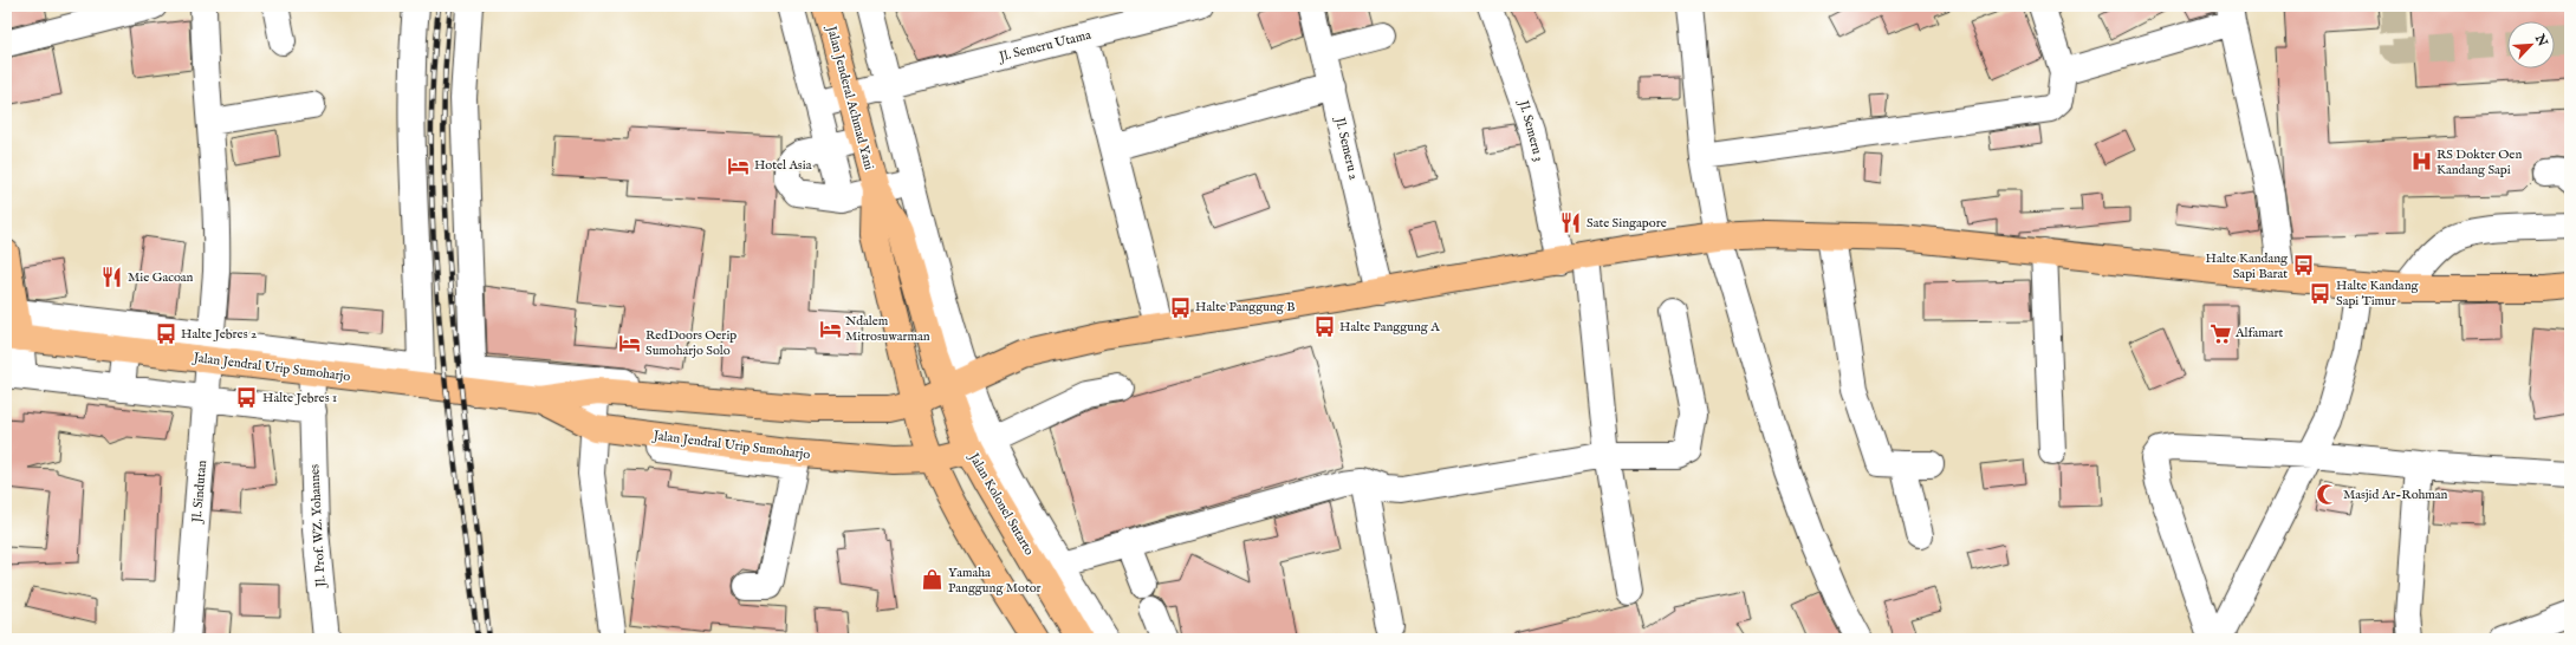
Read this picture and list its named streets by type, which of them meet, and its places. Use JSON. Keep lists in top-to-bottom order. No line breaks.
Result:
{"streets":{"main road":["Jalan Jenderal Achmad Yani","Jalan Jendral Urip Sumoharjo","Jalan Kolonel Sutarto"],"street":["Jl. Semeru Utama","Jl. Semeru 3","Jl. Semeru 2","Jl. Sindutan","Jl. Prof. WZ. Yohannes"]},"crossings":[["Jl. Semeru Utama","Jalan Jenderal Achmad Yani"],["Jalan Jenderal Achmad Yani","Jalan Jendral Urip Sumoharjo"],["Jl. Semeru 3","Jalan Jendral Urip Sumoharjo"],["Jl. Semeru 2","Jalan Jendral Urip Sumoharjo"],["Jalan Jendral Urip Sumoharjo","Jl. Sindutan"],["Jalan Jendral Urip Sumoharjo","Jalan Kolonel Sutarto"],["Jalan Jendral Urip Sumoharjo","Jl. Prof. WZ. Yohannes"]],"places":{"hospital":["RS Dokter Oen Kandang Sapi"],"hotel":["Hotel Asia","Ndalem Mitrosuwarman","RedDoors Oerip Sumoharjo Solo"],"restaurant":["Sate Singapore","Mie Gacoan"],"bus stop":["Halte Kandang Sapi Barat","Halte Kandang Sapi Timur","Halte Panggung B","Halte Panggung A","Halte Jebres 2","Halte Jebres 1"],"supermarket":["Alfamart"],"mosque":["Masjid Ar-Rohman"],"shop":["Yamaha Panggung Motor"]},"north":"top right"}
